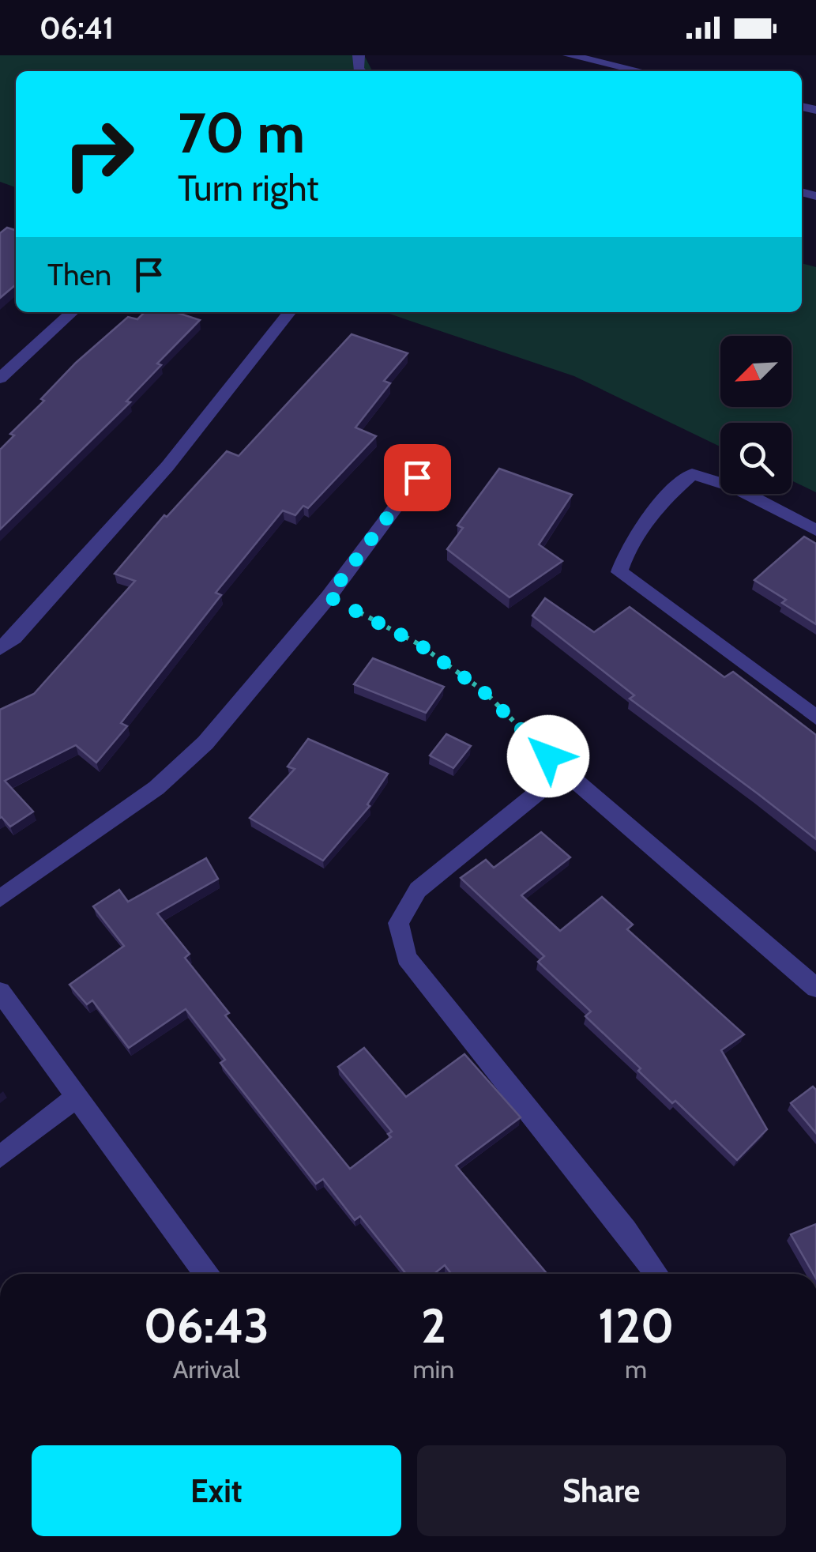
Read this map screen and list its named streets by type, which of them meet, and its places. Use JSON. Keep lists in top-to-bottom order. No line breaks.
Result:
{"north":"bottom left","page":{"status":"06:41","turn":["70 m","Turn right"],"then":"Then","eta":["06:43","Arrival","2","min","120","m"],"buttons":["Exit","Share"]}}
